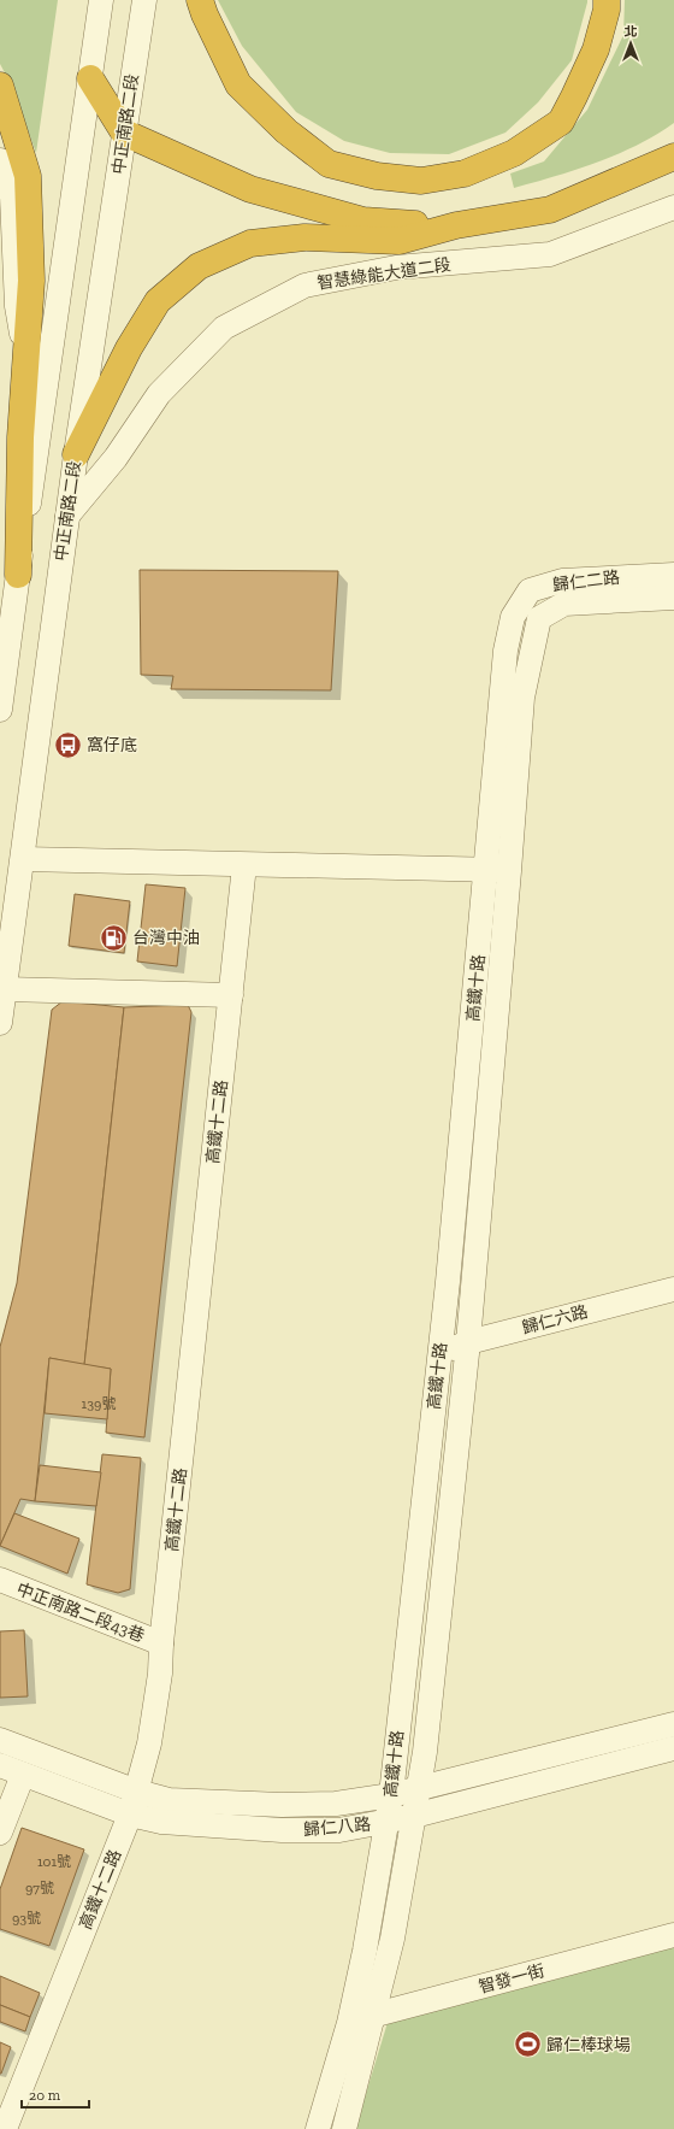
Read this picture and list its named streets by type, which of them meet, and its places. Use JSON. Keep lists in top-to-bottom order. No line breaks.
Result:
{"streets":{"street":["中正南路二段","智慧綠能大道二段","歸仁二路","高鐵十路","高鐵十二路","歸仁六路","中正南路二段43巷","歸仁八路","智發一街"]},"crossings":[["中正南路二段","智慧綠能大道二段"],["歸仁二路","高鐵十路"],["高鐵十路","歸仁六路"],["高鐵十路","歸仁八路"],["高鐵十路","智發一街"],["高鐵十二路","中正南路二段43巷"],["高鐵十二路","歸仁八路"]],"places":{"bus stop":["窩仔底"],"fuel station":["台灣中油"],"sports":["歸仁棒球場"]},"house_numbers":["139號","101號","97號","93號"],"scale_bar":"20 m","north":"top"}
